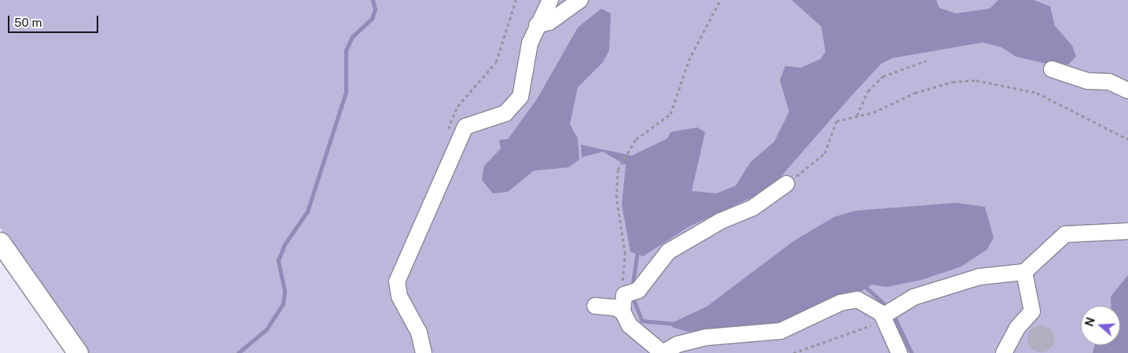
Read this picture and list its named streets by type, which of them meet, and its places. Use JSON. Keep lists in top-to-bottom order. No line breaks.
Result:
{"scale_bar":"50 m","north":"left"}
